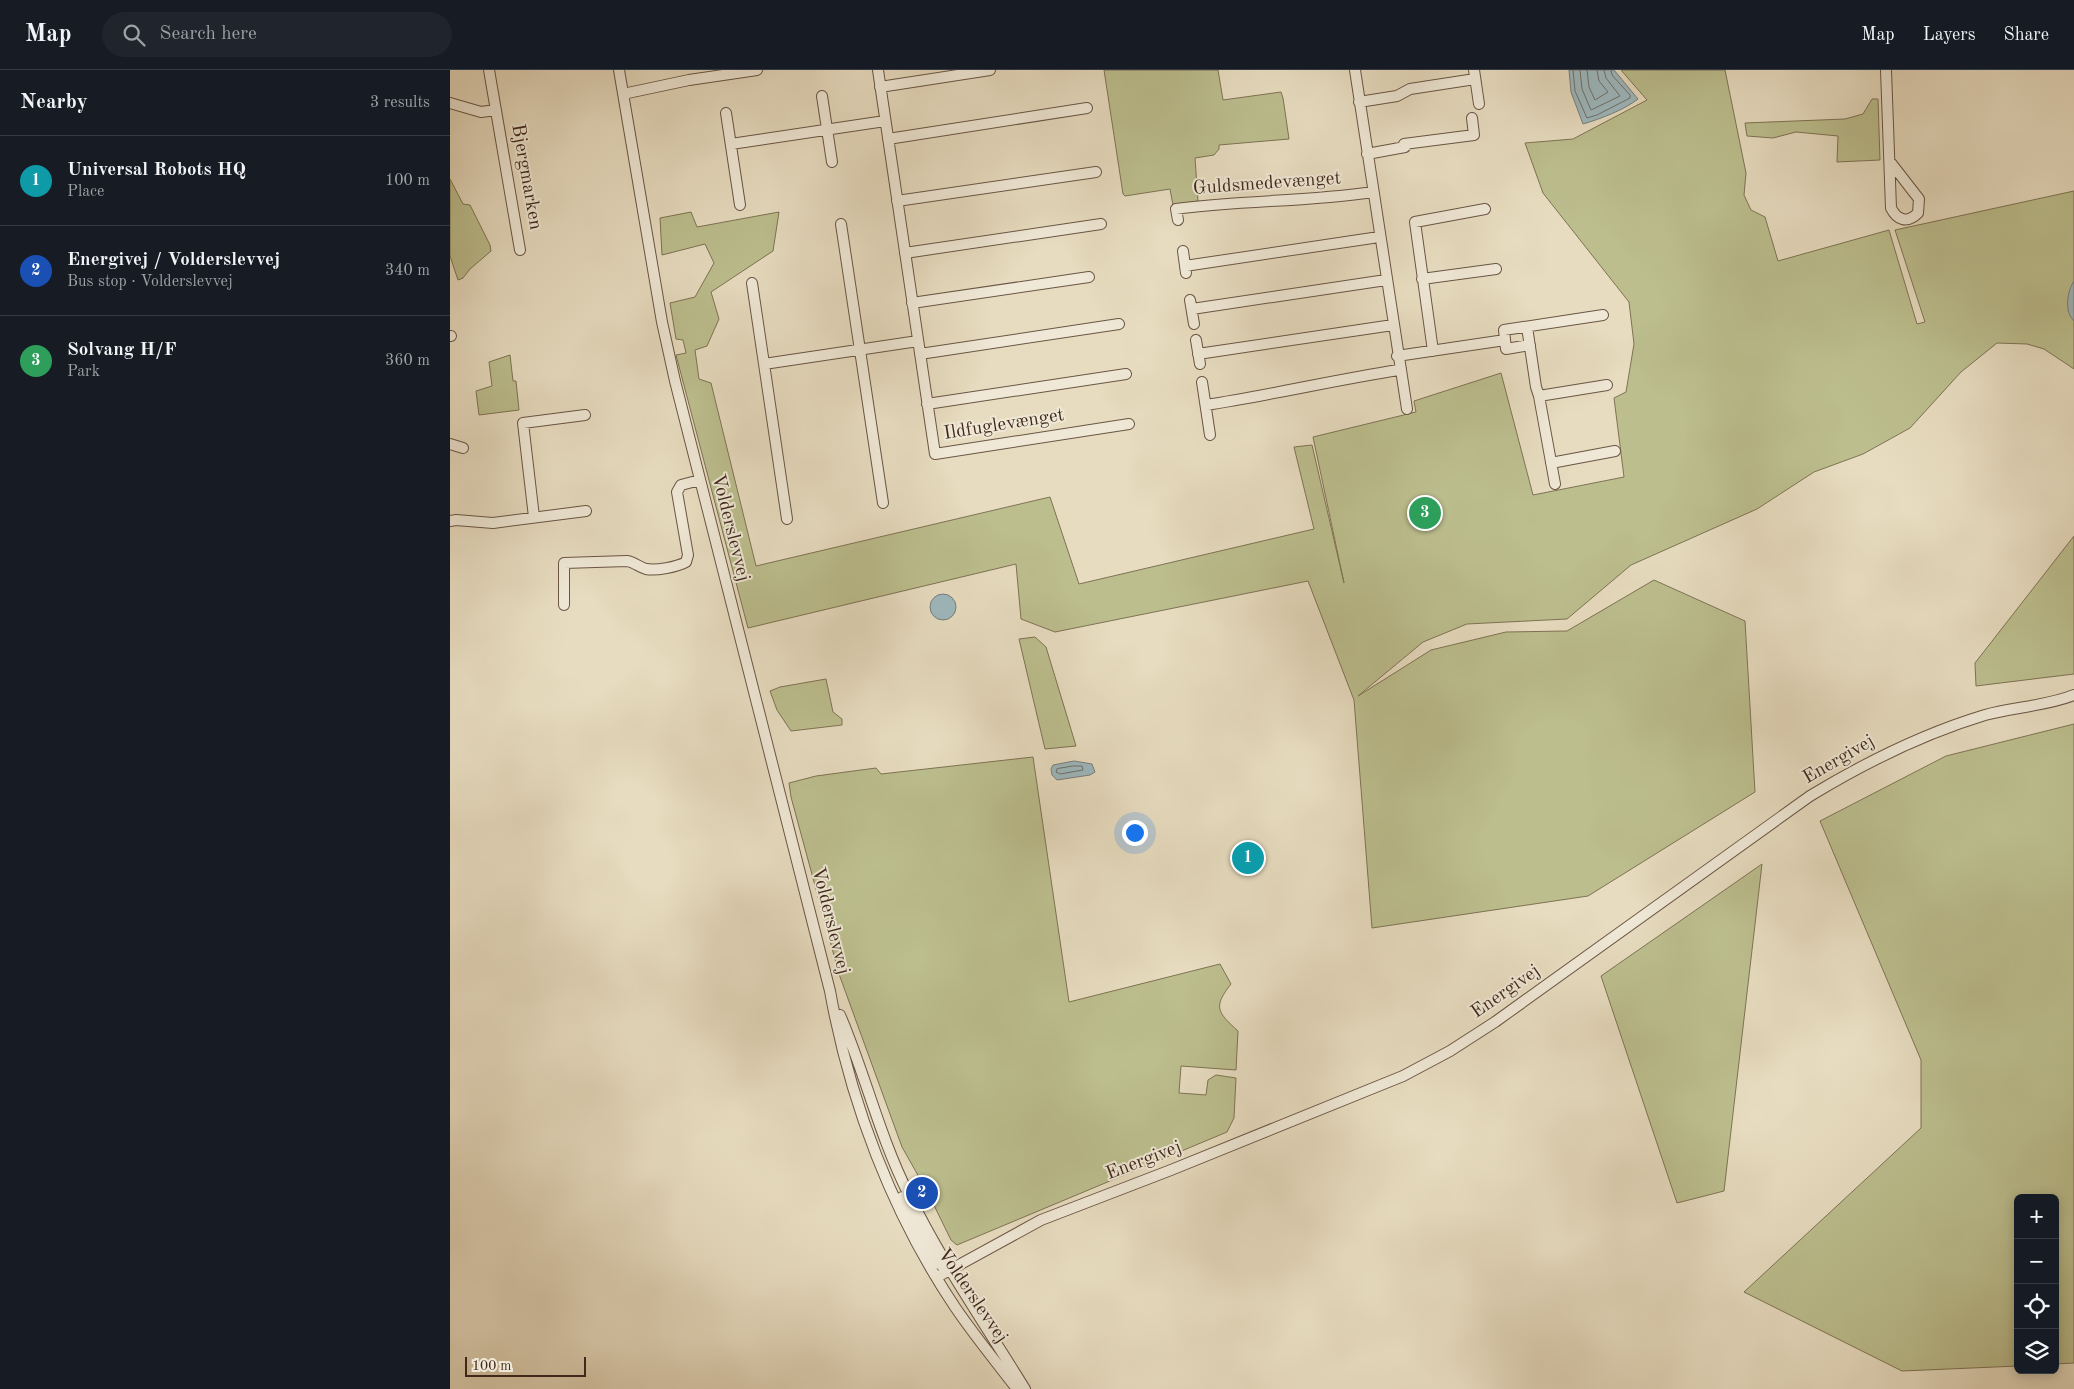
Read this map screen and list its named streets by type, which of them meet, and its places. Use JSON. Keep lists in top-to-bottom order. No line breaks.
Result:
{"streets":{"street":["Bjergmarken","Guldsmedevænget","Ildfuglevænget","Volderslevvej","Energivej"]},"crossings":[["Volderslevvej","Energivej"]],"scale_bar":"100 m","page":{"header":"Map","search":"Search here","nav":["Map","Layers","Share"],"heading":["Nearby","3 results"],"list":[{"mark":"1","name":"Universal Robots HQ","note":"Place","value":"100 m"},{"mark":"2","name":"Energivej / Volderslevvej","note":"Bus stop · Volderslevvej","value":"340 m"},{"mark":"3","name":"Solvang H/F","note":"Park","value":"360 m"}],"pins":["3","1","2"],"map_buttons":["+","−"],"scale":"100 m"}}
